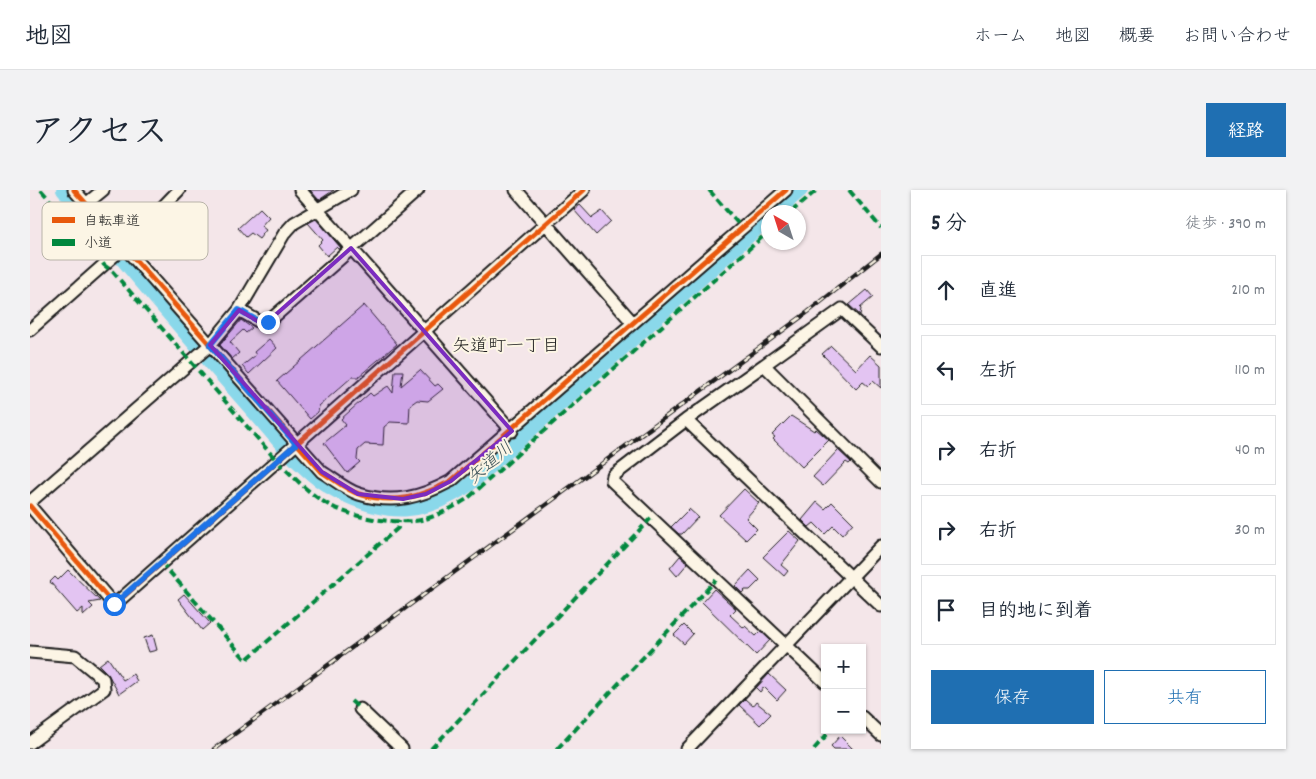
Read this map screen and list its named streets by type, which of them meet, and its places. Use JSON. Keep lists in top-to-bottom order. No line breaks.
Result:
{"districts":["矢道町一丁目"],"water":["矢道川"],"legend":["自転車道","小道"],"north":"top left","page":{"header":"地図","nav":["ホーム","地図","概要","お問い合わせ"],"title":"アクセス","buttons":["経路",["保存","共有"]],"heading":["5 分","徒歩 · 390 m"],"list":[["直進","210 m"],["左折","110 m"],["右折","40 m"],["右折","30 m"],"目的地に到着"],"map_buttons":["+","−"]}}
